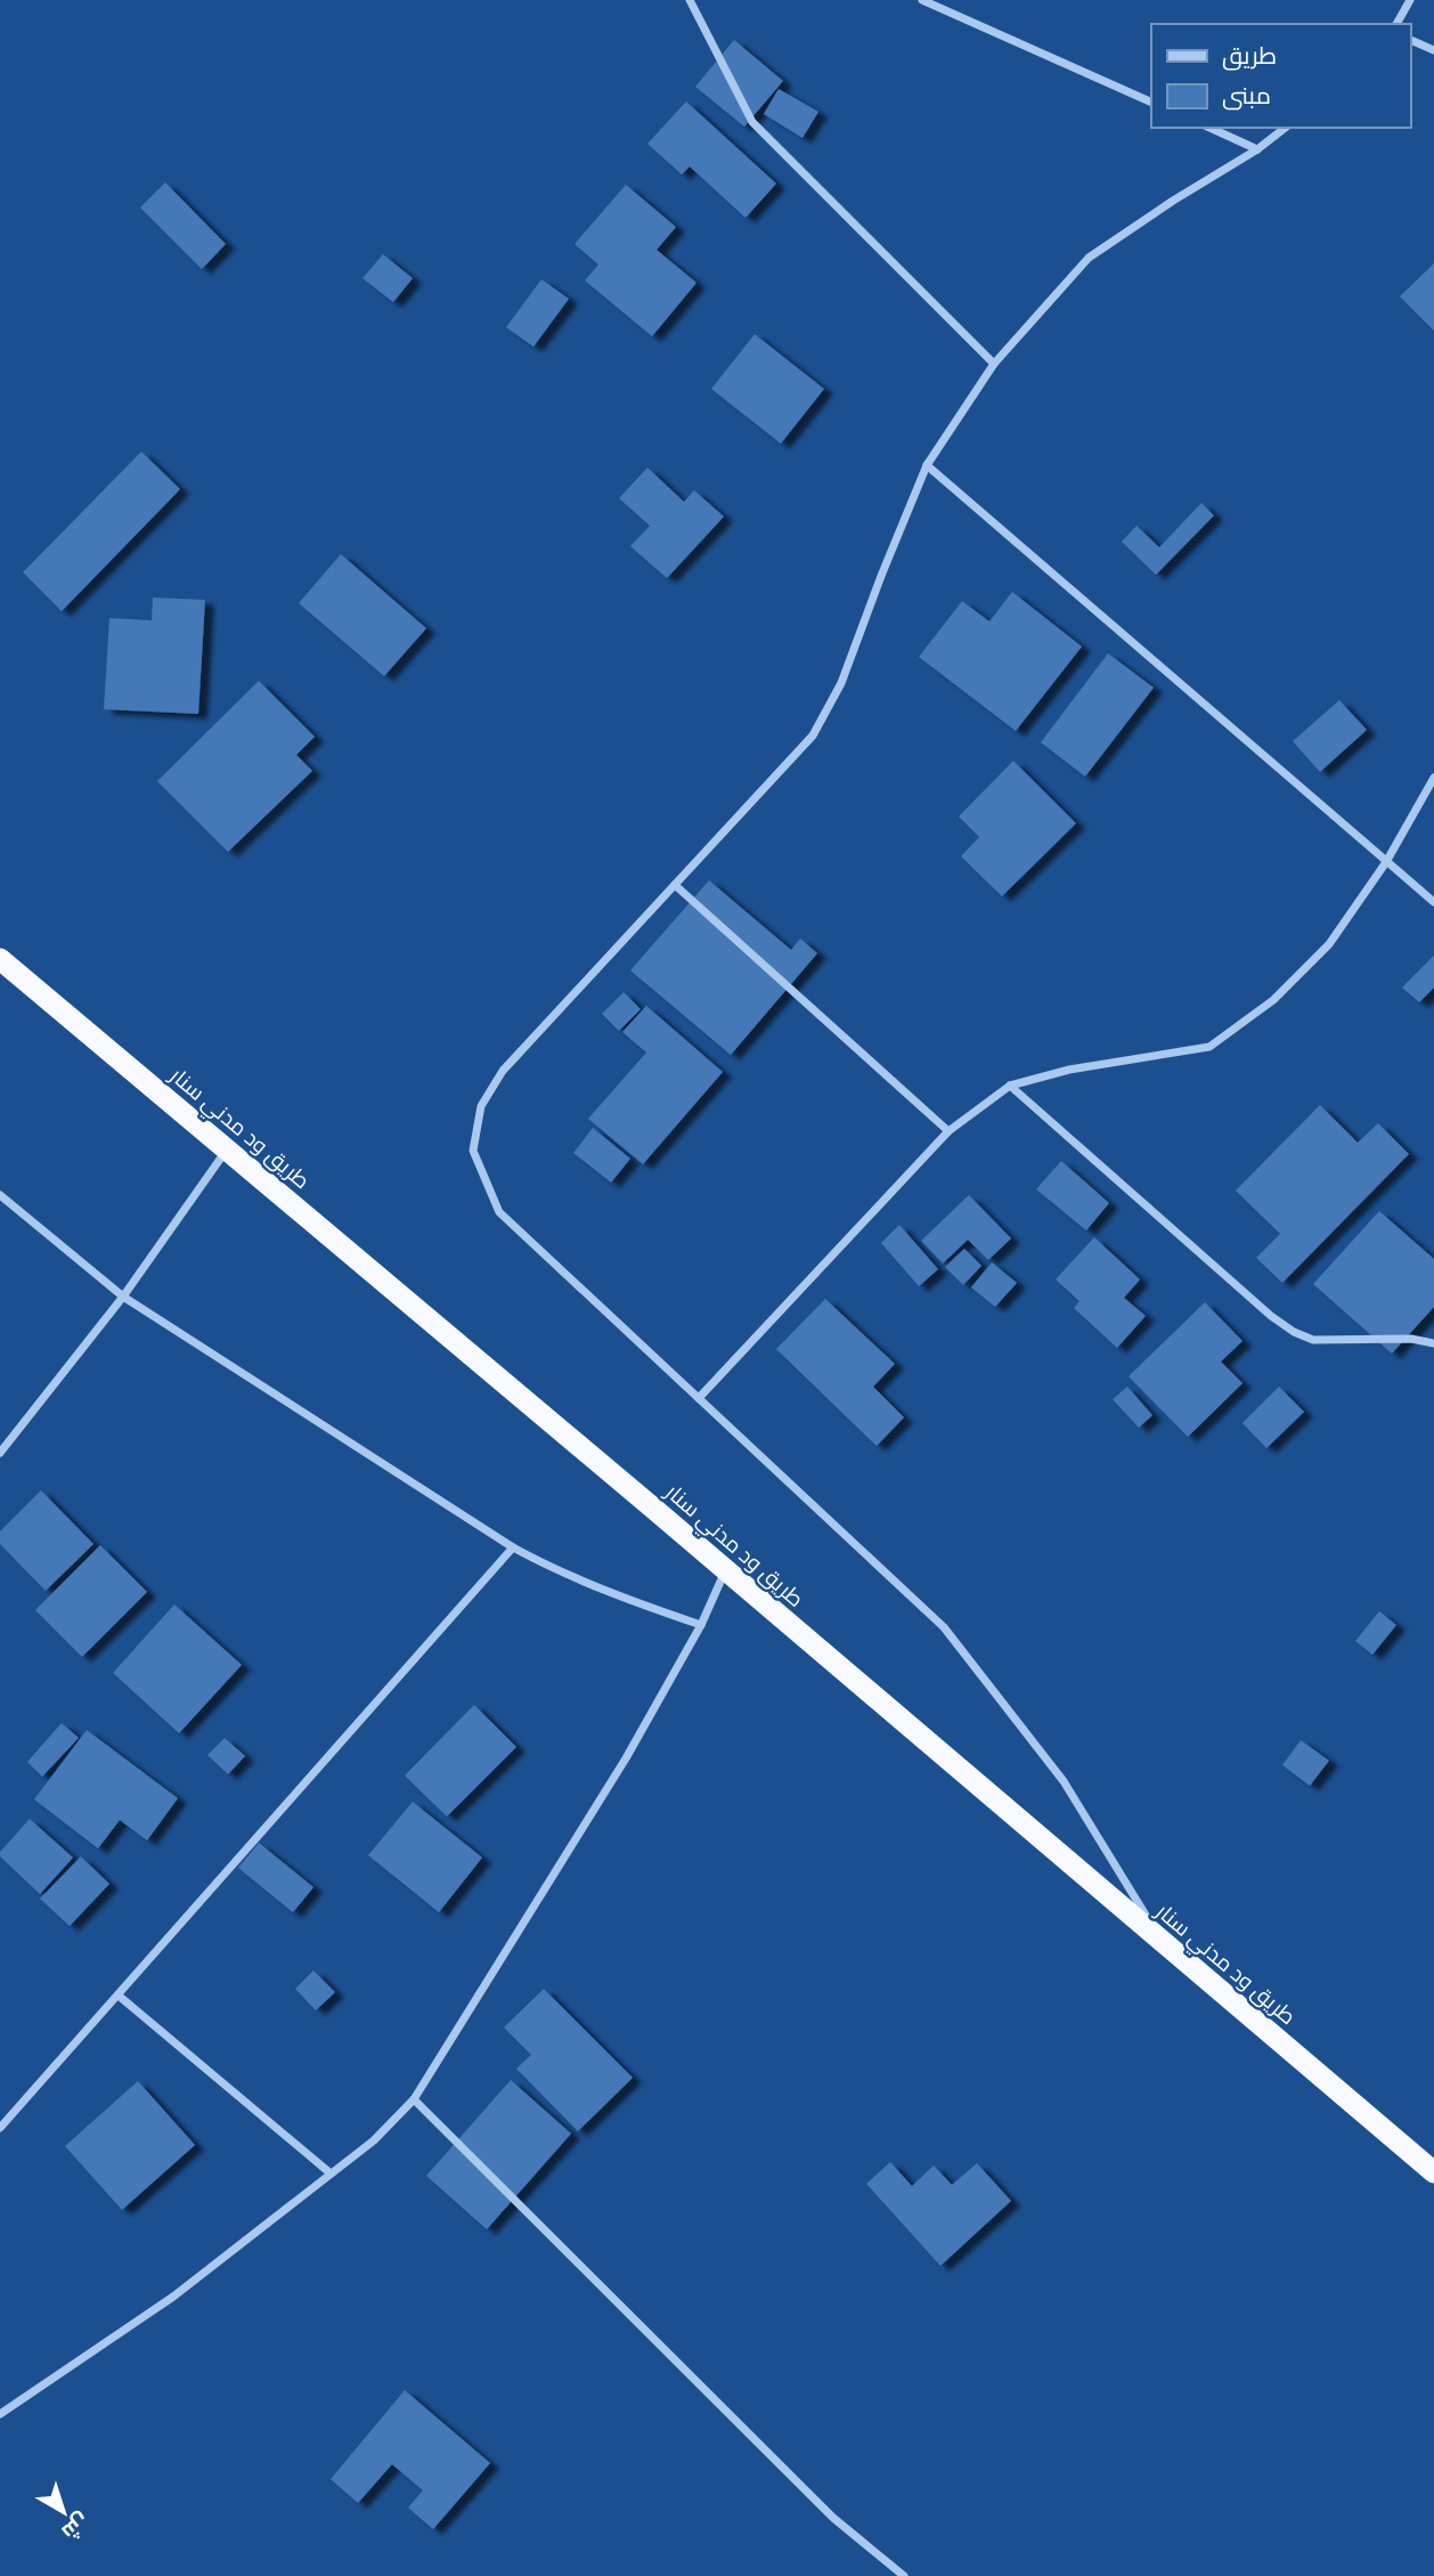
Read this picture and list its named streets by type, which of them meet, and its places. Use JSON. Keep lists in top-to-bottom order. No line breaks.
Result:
{"streets":{"highway":["طريق ود مدني سنار"]},"legend":["طريق","مبنى"],"north":"bottom right"}
